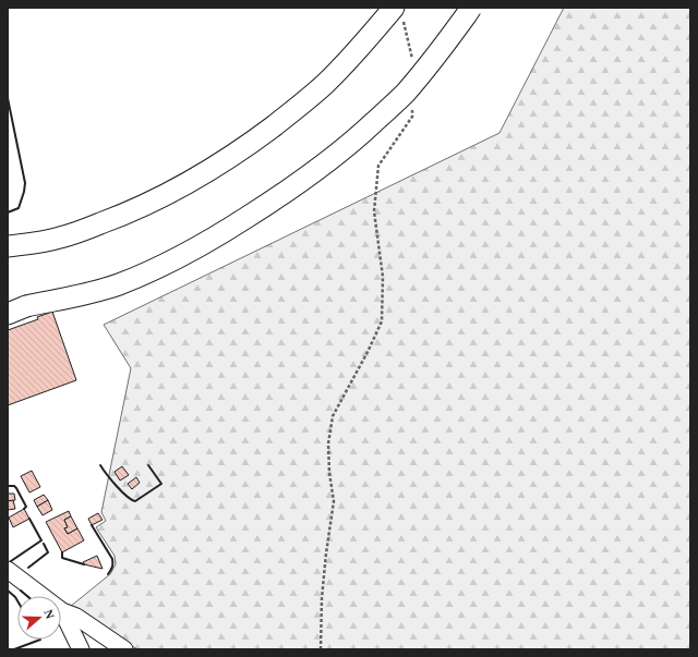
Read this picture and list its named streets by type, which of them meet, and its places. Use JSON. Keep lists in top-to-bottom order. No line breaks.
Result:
{"north":"right"}
